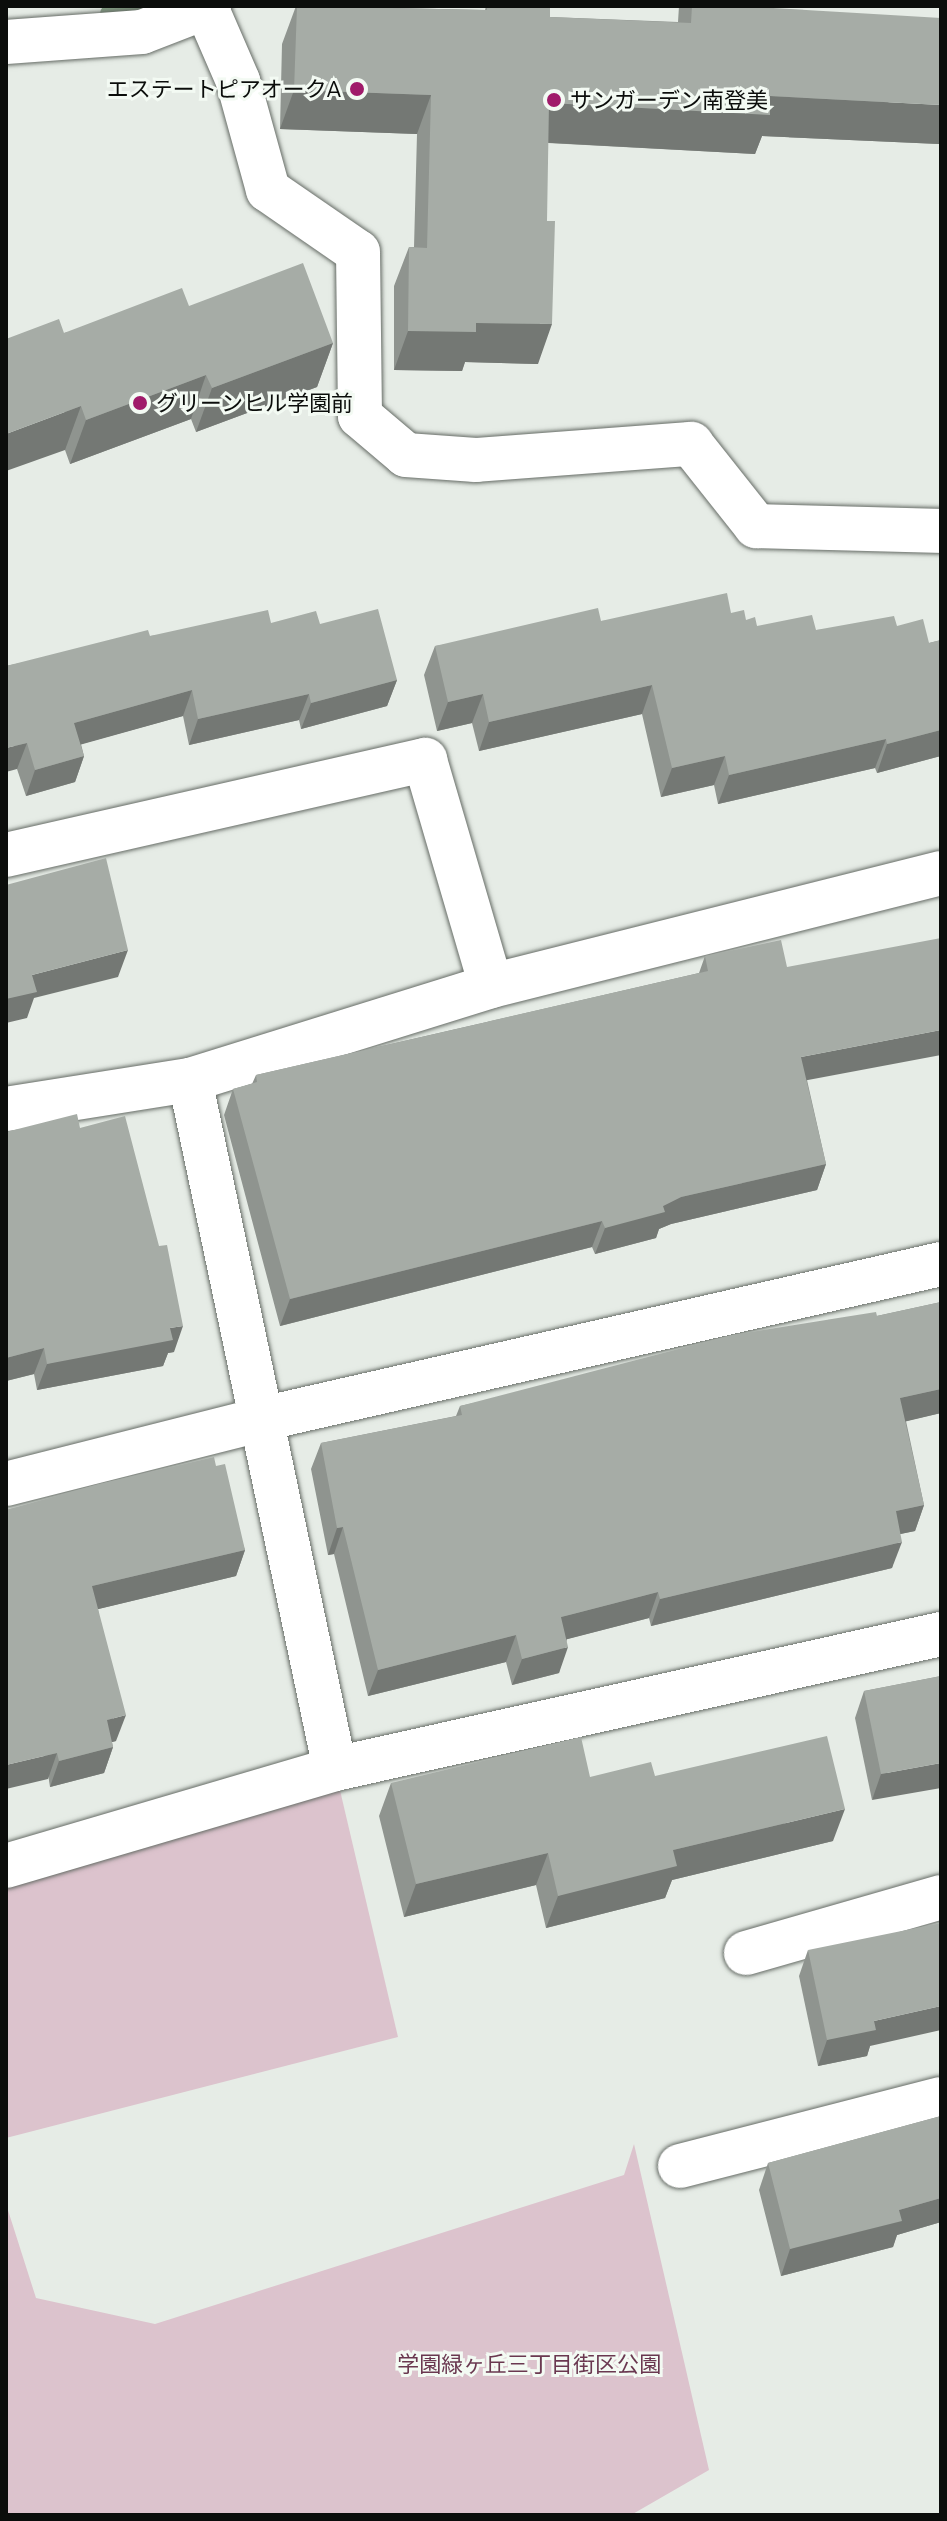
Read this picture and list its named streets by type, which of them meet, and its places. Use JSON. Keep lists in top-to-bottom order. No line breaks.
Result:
{"parks":["学園緑ヶ丘三丁目街区公園"],"places":["エステートピアオークA","サンガーデン南登美","グリーンヒル学園前"]}
